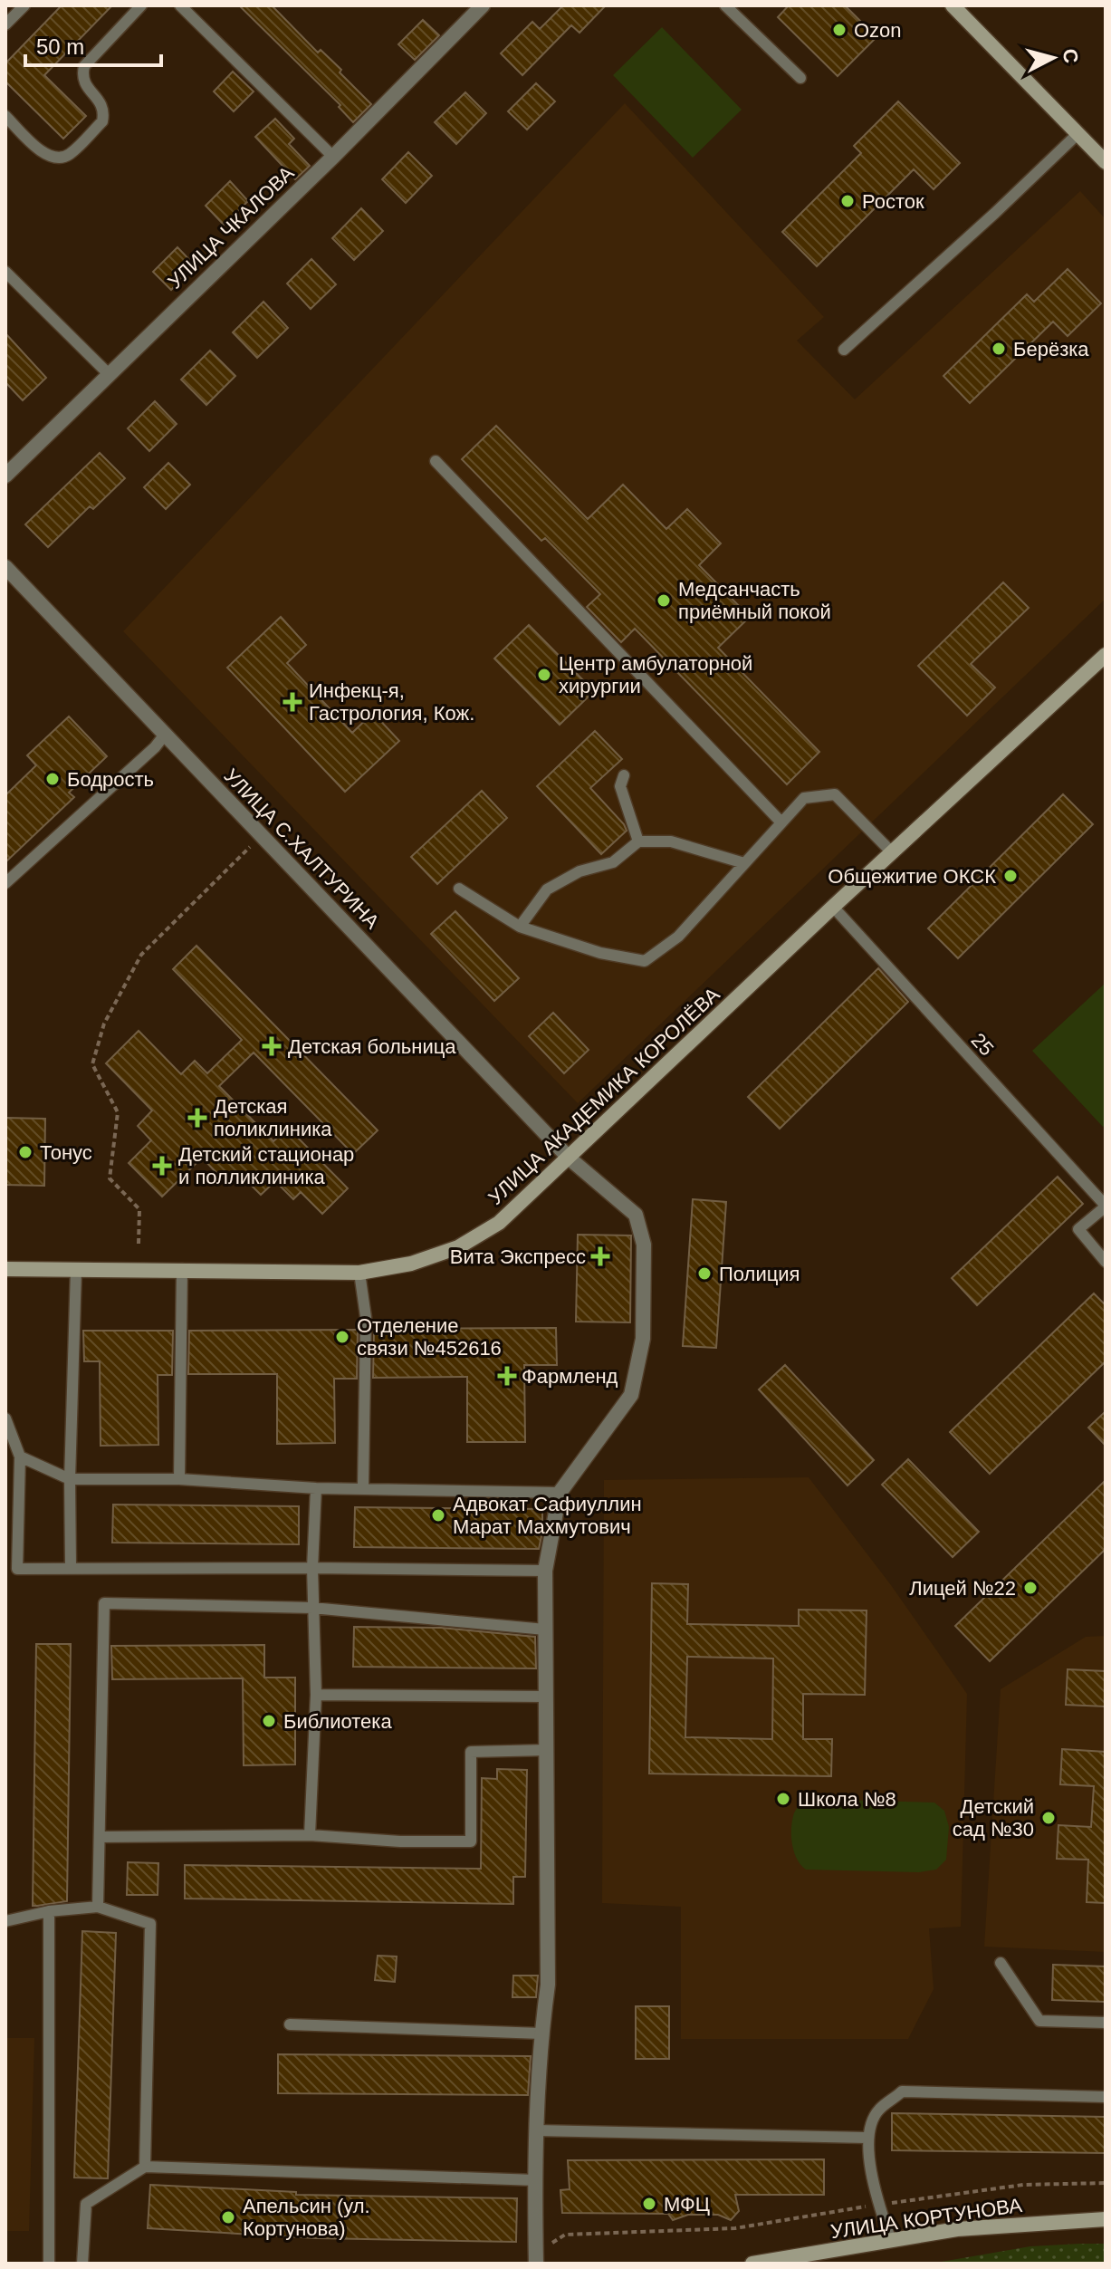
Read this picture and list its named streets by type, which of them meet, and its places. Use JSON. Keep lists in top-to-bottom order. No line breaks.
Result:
{"streets":{"street":["УЛИЦА ЧКАЛОВА","УЛИЦА С.ХАЛТУРИНА","УЛИЦА АКАДЕМИКА КОРОЛЁВА","УЛИЦА КОРТУНОВА"],"lane":["25"]},"crossings":[["УЛИЦА С.ХАЛТУРИНА","УЛИЦА АКАДЕМИКА КОРОЛЁВА"],["25","УЛИЦА АКАДЕМИКА КОРОЛЁВА"]],"places":{"other":["Ozon","Росток","Берёзка","Медсанчасть приёмный покой","Центр амбулаторной хирургии","Бодрость","Общежитие ОКСК","Тонус","Полиция","Отделение связи №452616","Адвокат Сафиуллин Марат Махмутович","Лицей №22","Библиотека","Школа №8","Детский сад №30","МФЦ","Апельсин (ул. Кортунова)"],"health":["Инфекц-я, Гастрология, Кож.","Детская больница","Детская поликлиника","Детский стационар и полликлиника","Вита Экспресс","Фармленд"]},"scale_bar":"50 m","north":"right"}
